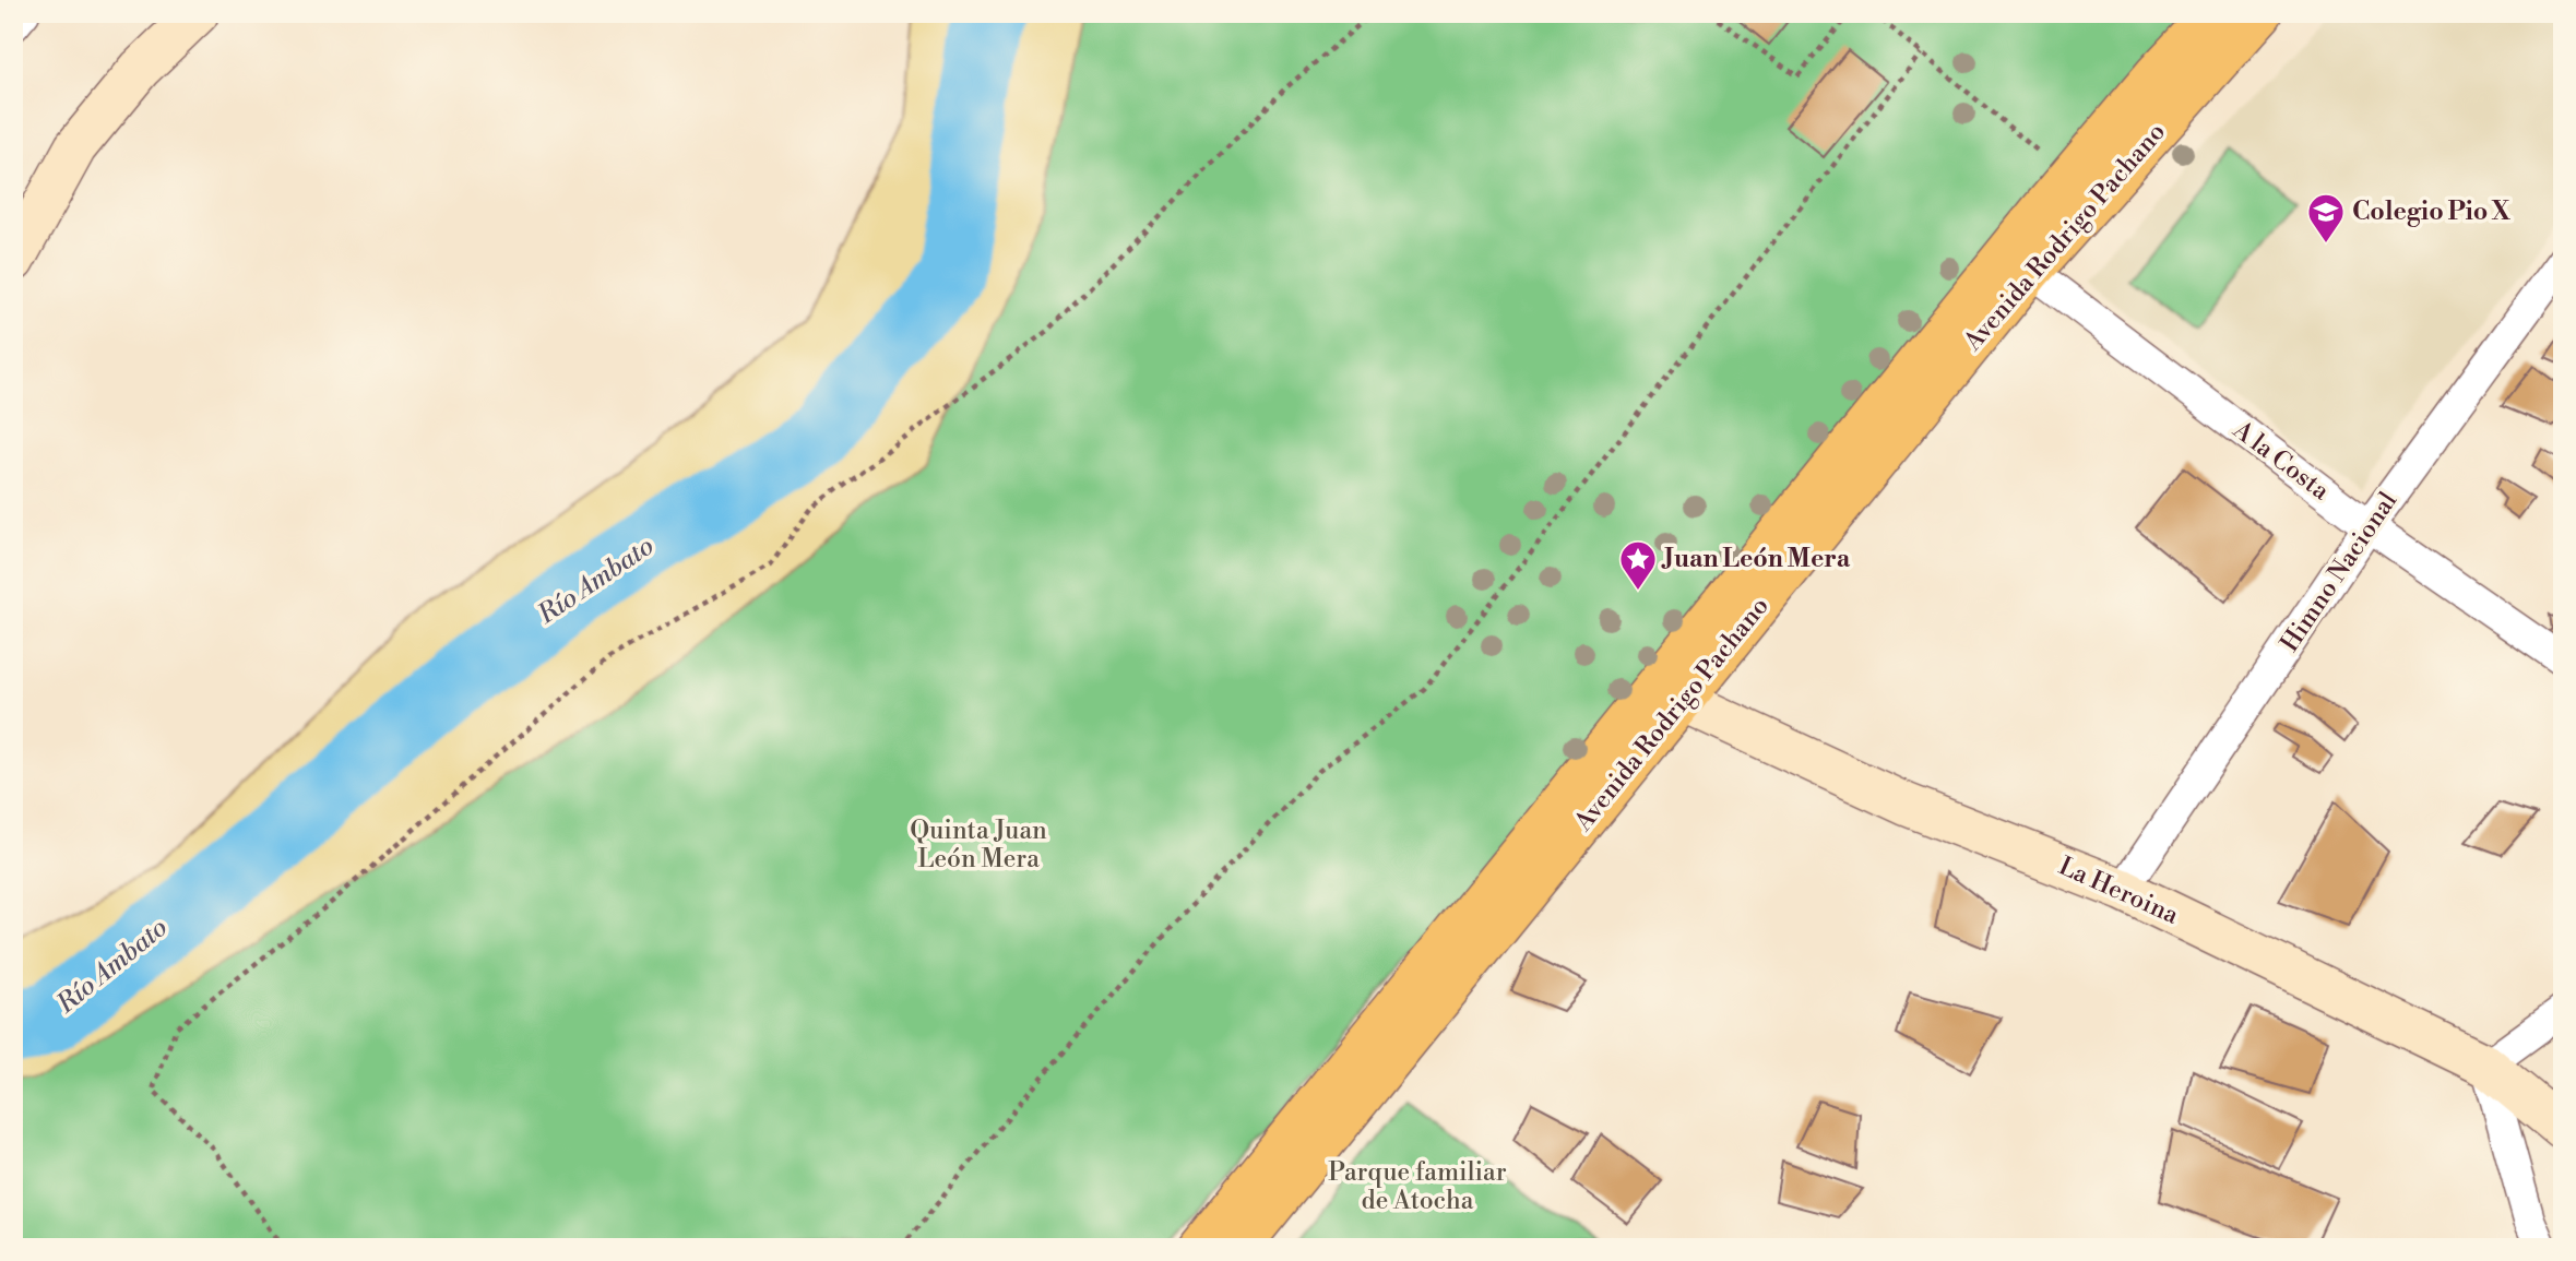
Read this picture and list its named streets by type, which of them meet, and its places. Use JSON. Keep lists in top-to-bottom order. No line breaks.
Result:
{"streets":{"main road":["Avenida Rodrigo Pachano"],"street":["A la Costa","Himno Nacional","La Heroina"]},"crossings":[["Avenida Rodrigo Pachano","A la Costa"],["Avenida Rodrigo Pachano","La Heroina"],["A la Costa","Himno Nacional"],["Himno Nacional","La Heroina"]],"water":["Río Ambato"],"parks":["Quinta Juan León Mera","Parque familiar de Atocha"],"places":{"school or university":["Colegio Pio X"],"place":["Juan León Mera"]}}
